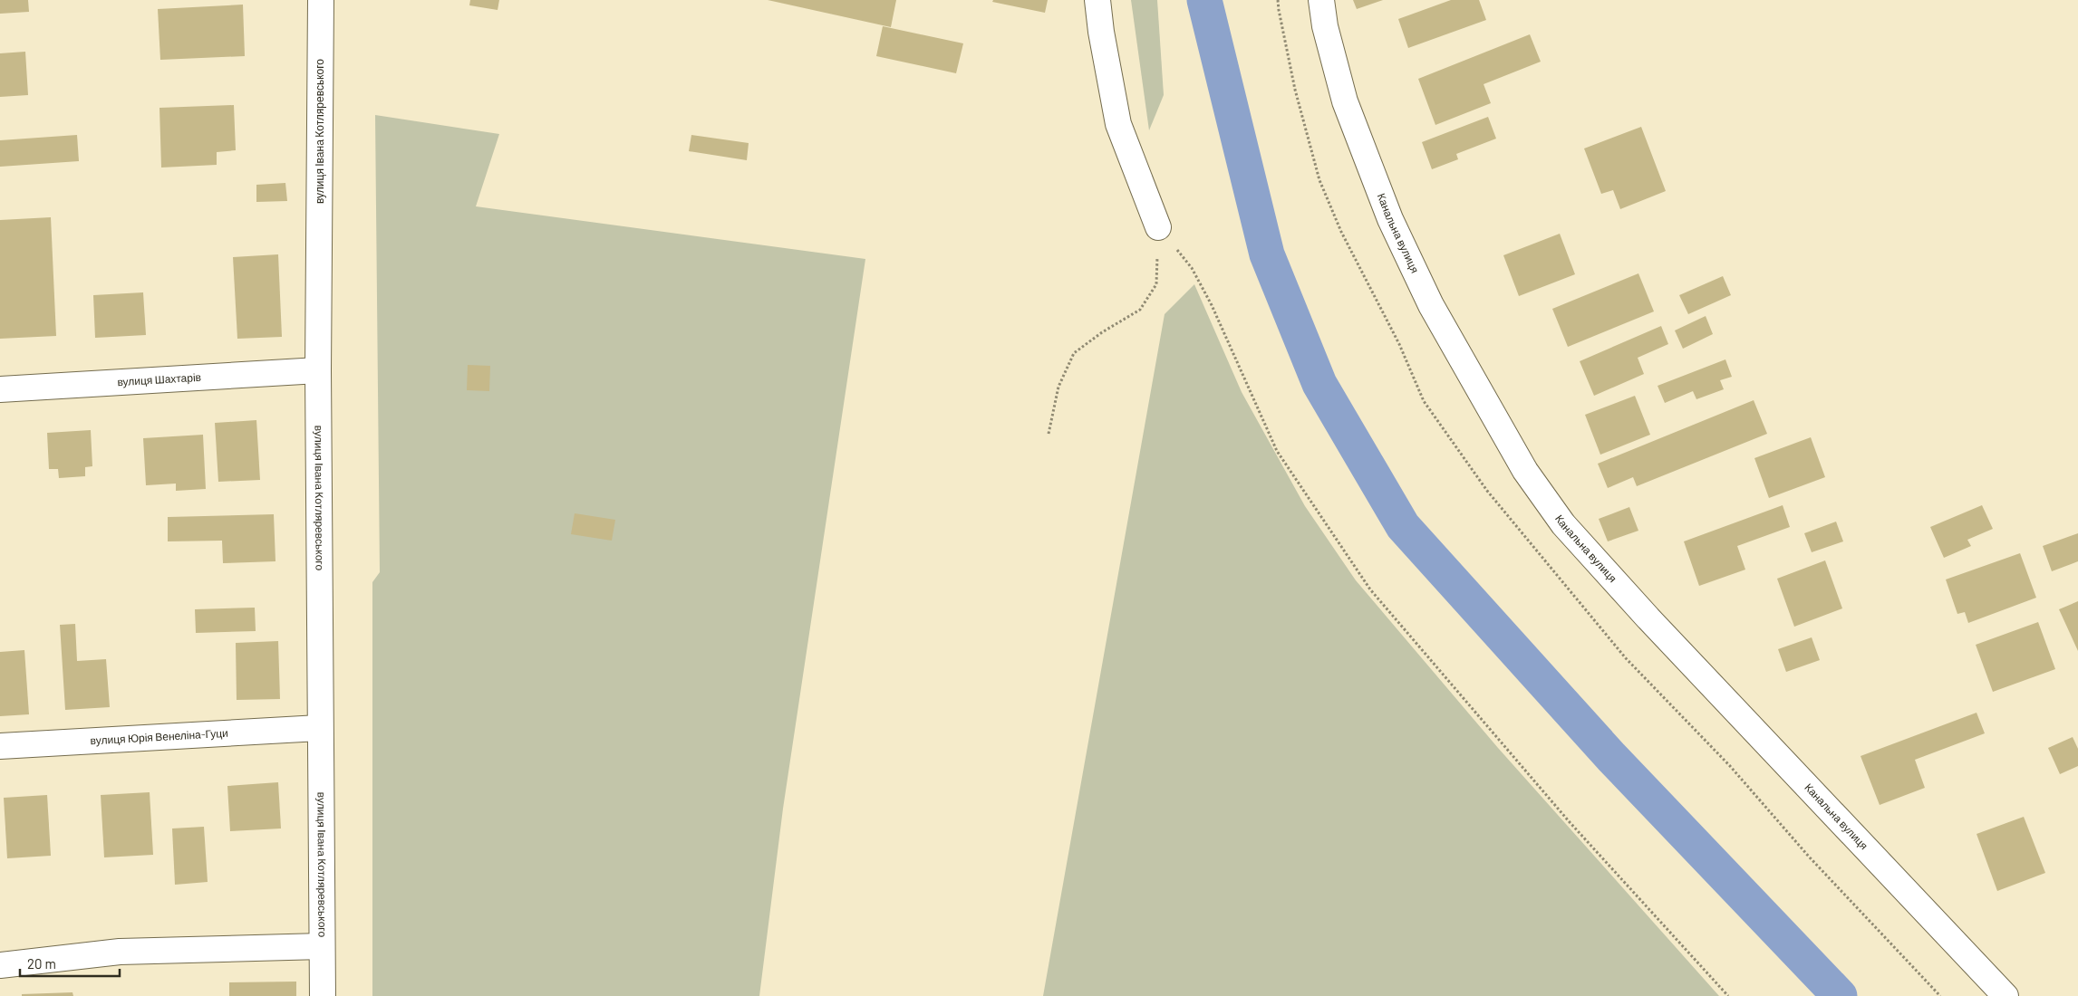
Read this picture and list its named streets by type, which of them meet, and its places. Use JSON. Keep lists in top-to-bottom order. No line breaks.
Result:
{"streets":{"street":["вулиця Івана Котляревського","Канальна вулиця","вулиця Шахтарів","вулиця Юрія Венеліна-Гуци"]},"crossings":[["вулиця Івана Котляревського","вулиця Шахтарів"],["вулиця Івана Котляревського","вулиця Юрія Венеліна-Гуци"]],"scale_bar":"20 m"}
